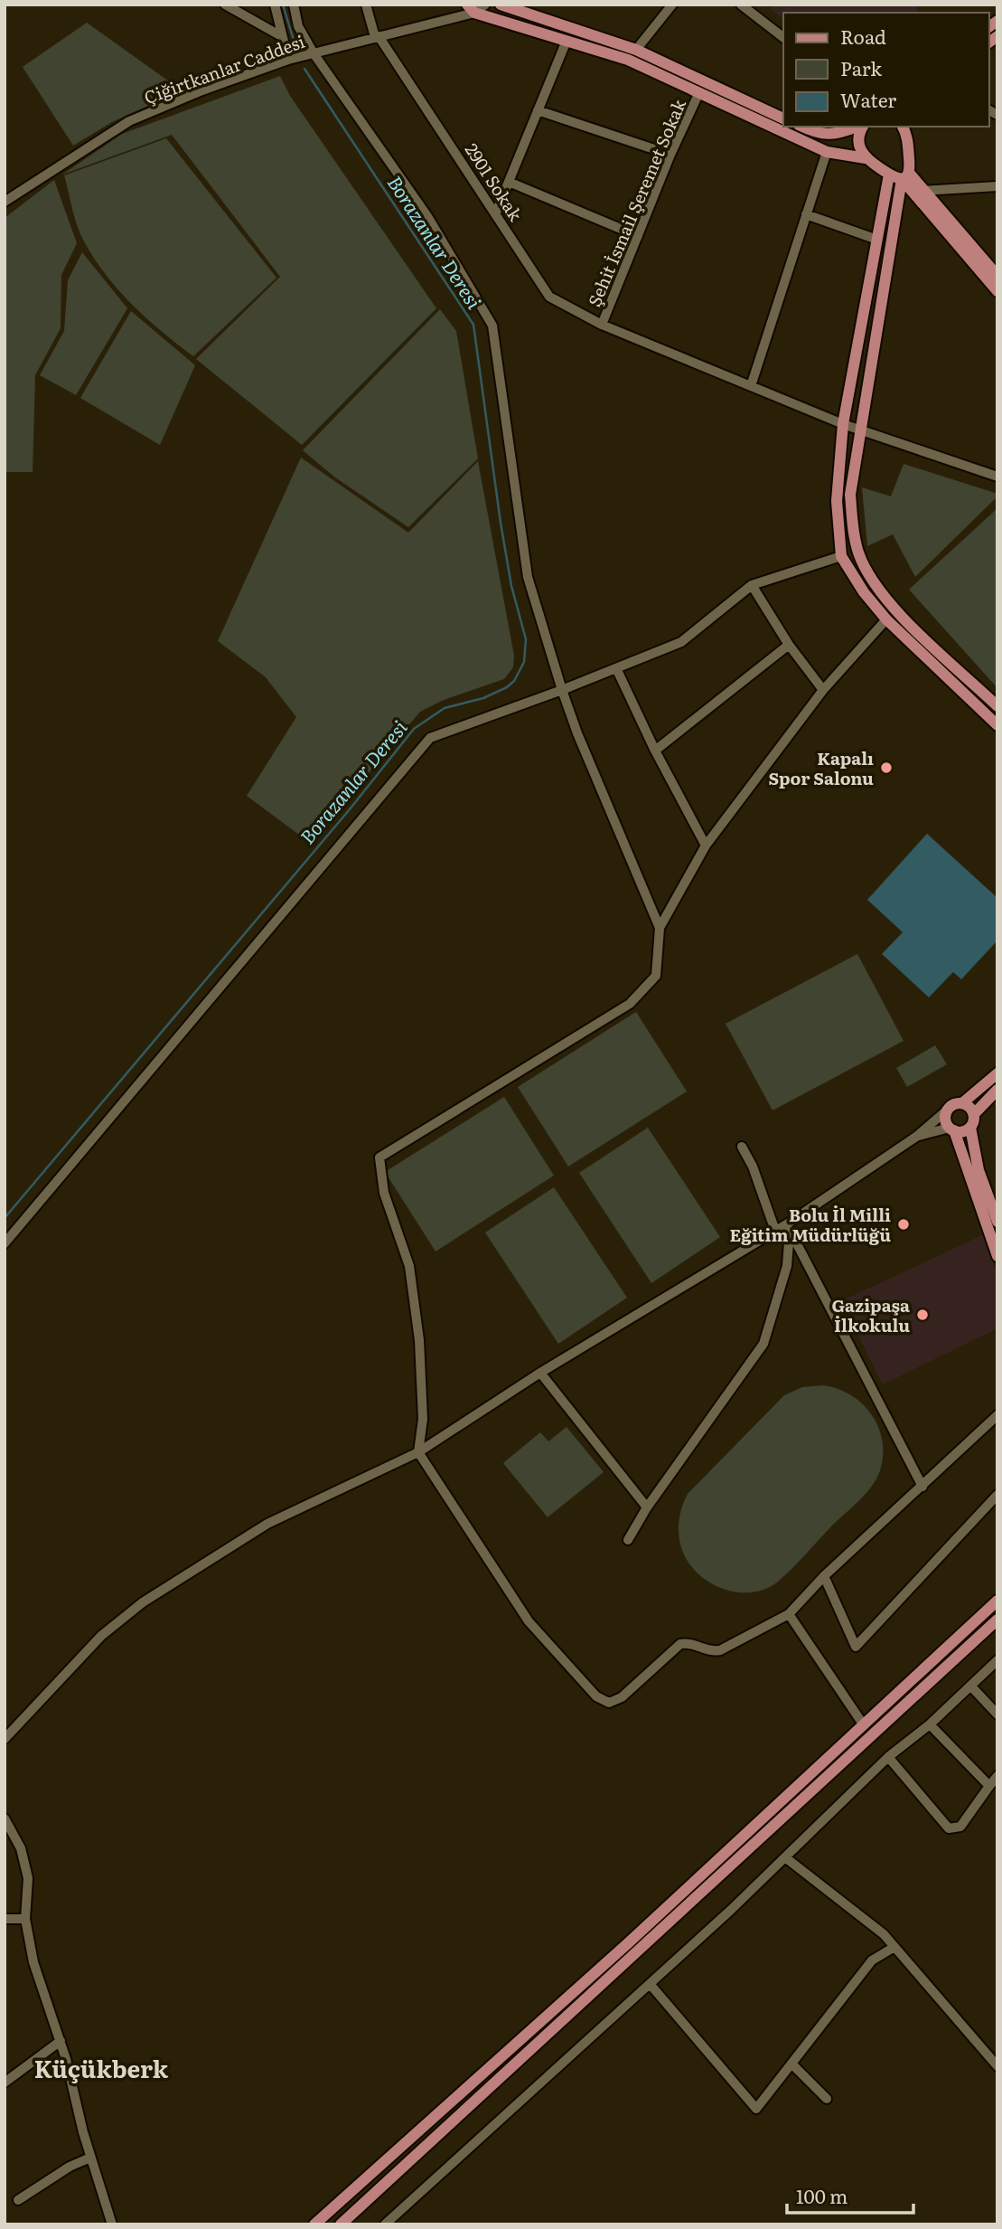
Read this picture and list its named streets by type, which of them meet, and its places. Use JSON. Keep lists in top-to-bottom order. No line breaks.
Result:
{"streets":{"street":["Çiğirtkanlar Caddesi","2901 Sokak","Şehit İsmail Şeremet Sokak"]},"crossings":[["Çiğirtkanlar Caddesi","2901 Sokak"],["2901 Sokak","Şehit İsmail Şeremet Sokak"]],"districts":["Küçükberk"],"water":["Borazanlar Deresi"],"places":["Kapalı Spor Salonu","Bolu İl Milli Eğitim Müdürlüğü","Gazipaşa İlkokulu"],"legend":["Road","Park","Water"],"scale_bar":"100 m"}
